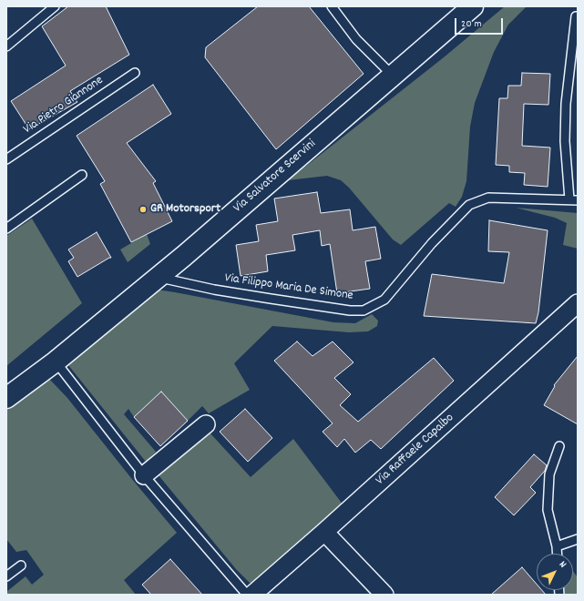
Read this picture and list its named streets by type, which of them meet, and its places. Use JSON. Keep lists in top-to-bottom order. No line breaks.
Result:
{"streets":{"main road":["Via Salvatore Scervini"],"street":["Via Raffaele Capalbo"],"lane":["Via Pietro Giannone","Via Filippo Maria De Simone"]},"crossings":[["Via Salvatore Scervini","Via Filippo Maria De Simone"]],"places":["GR Motorsport"],"scale_bar":"20 m","north":"top right"}
